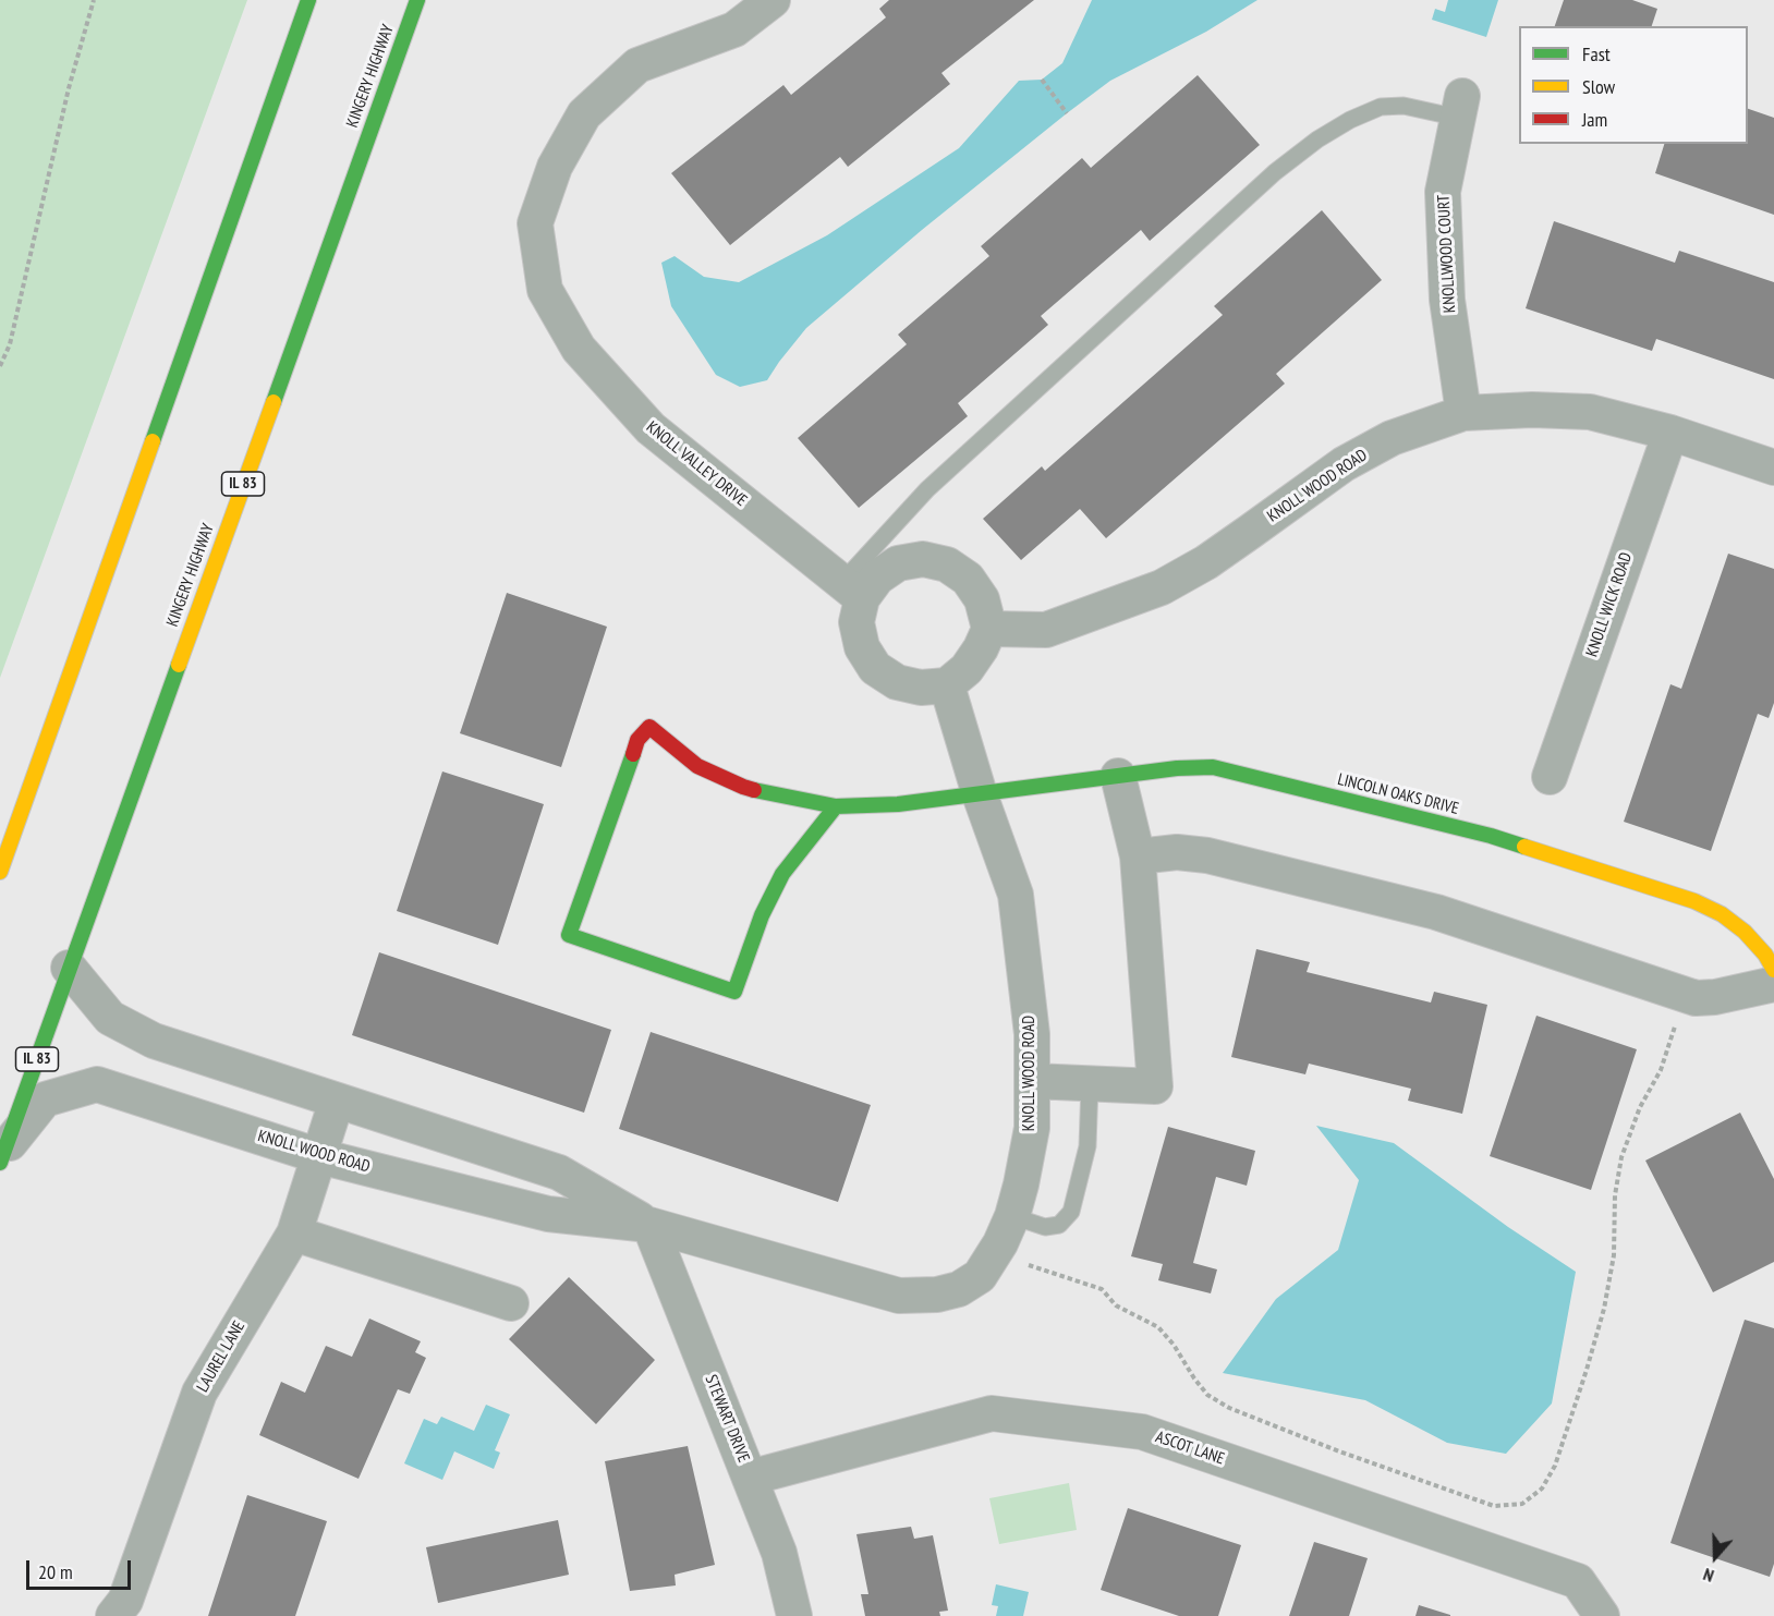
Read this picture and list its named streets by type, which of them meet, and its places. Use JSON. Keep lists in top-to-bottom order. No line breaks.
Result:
{"streets":{"main road":["KINGERY HIGHWAY","IL 83","LINCOLN OAKS DRIVE"],"street":["KNOLLWOOD COURT","KNOLL VALLEY DRIVE","KNOLL WOOD ROAD","KNOLL WICK ROAD","LAUREL LANE","STEWART DRIVE","ASCOT LANE"]},"crossings":[["KINGERY HIGHWAY","KNOLL WOOD ROAD"],["KNOLLWOOD COURT","KNOLL WOOD ROAD"],["KNOLL VALLEY DRIVE","KNOLL WOOD ROAD"],["KNOLL WOOD ROAD","KNOLL WICK ROAD"],["KNOLL WOOD ROAD","LINCOLN OAKS DRIVE"],["KNOLL WOOD ROAD","LAUREL LANE"],["KNOLL WOOD ROAD","STEWART DRIVE"],["STEWART DRIVE","ASCOT LANE"]],"legend":["Fast","Slow","Jam"],"scale_bar":"20 m","north":"bottom"}
